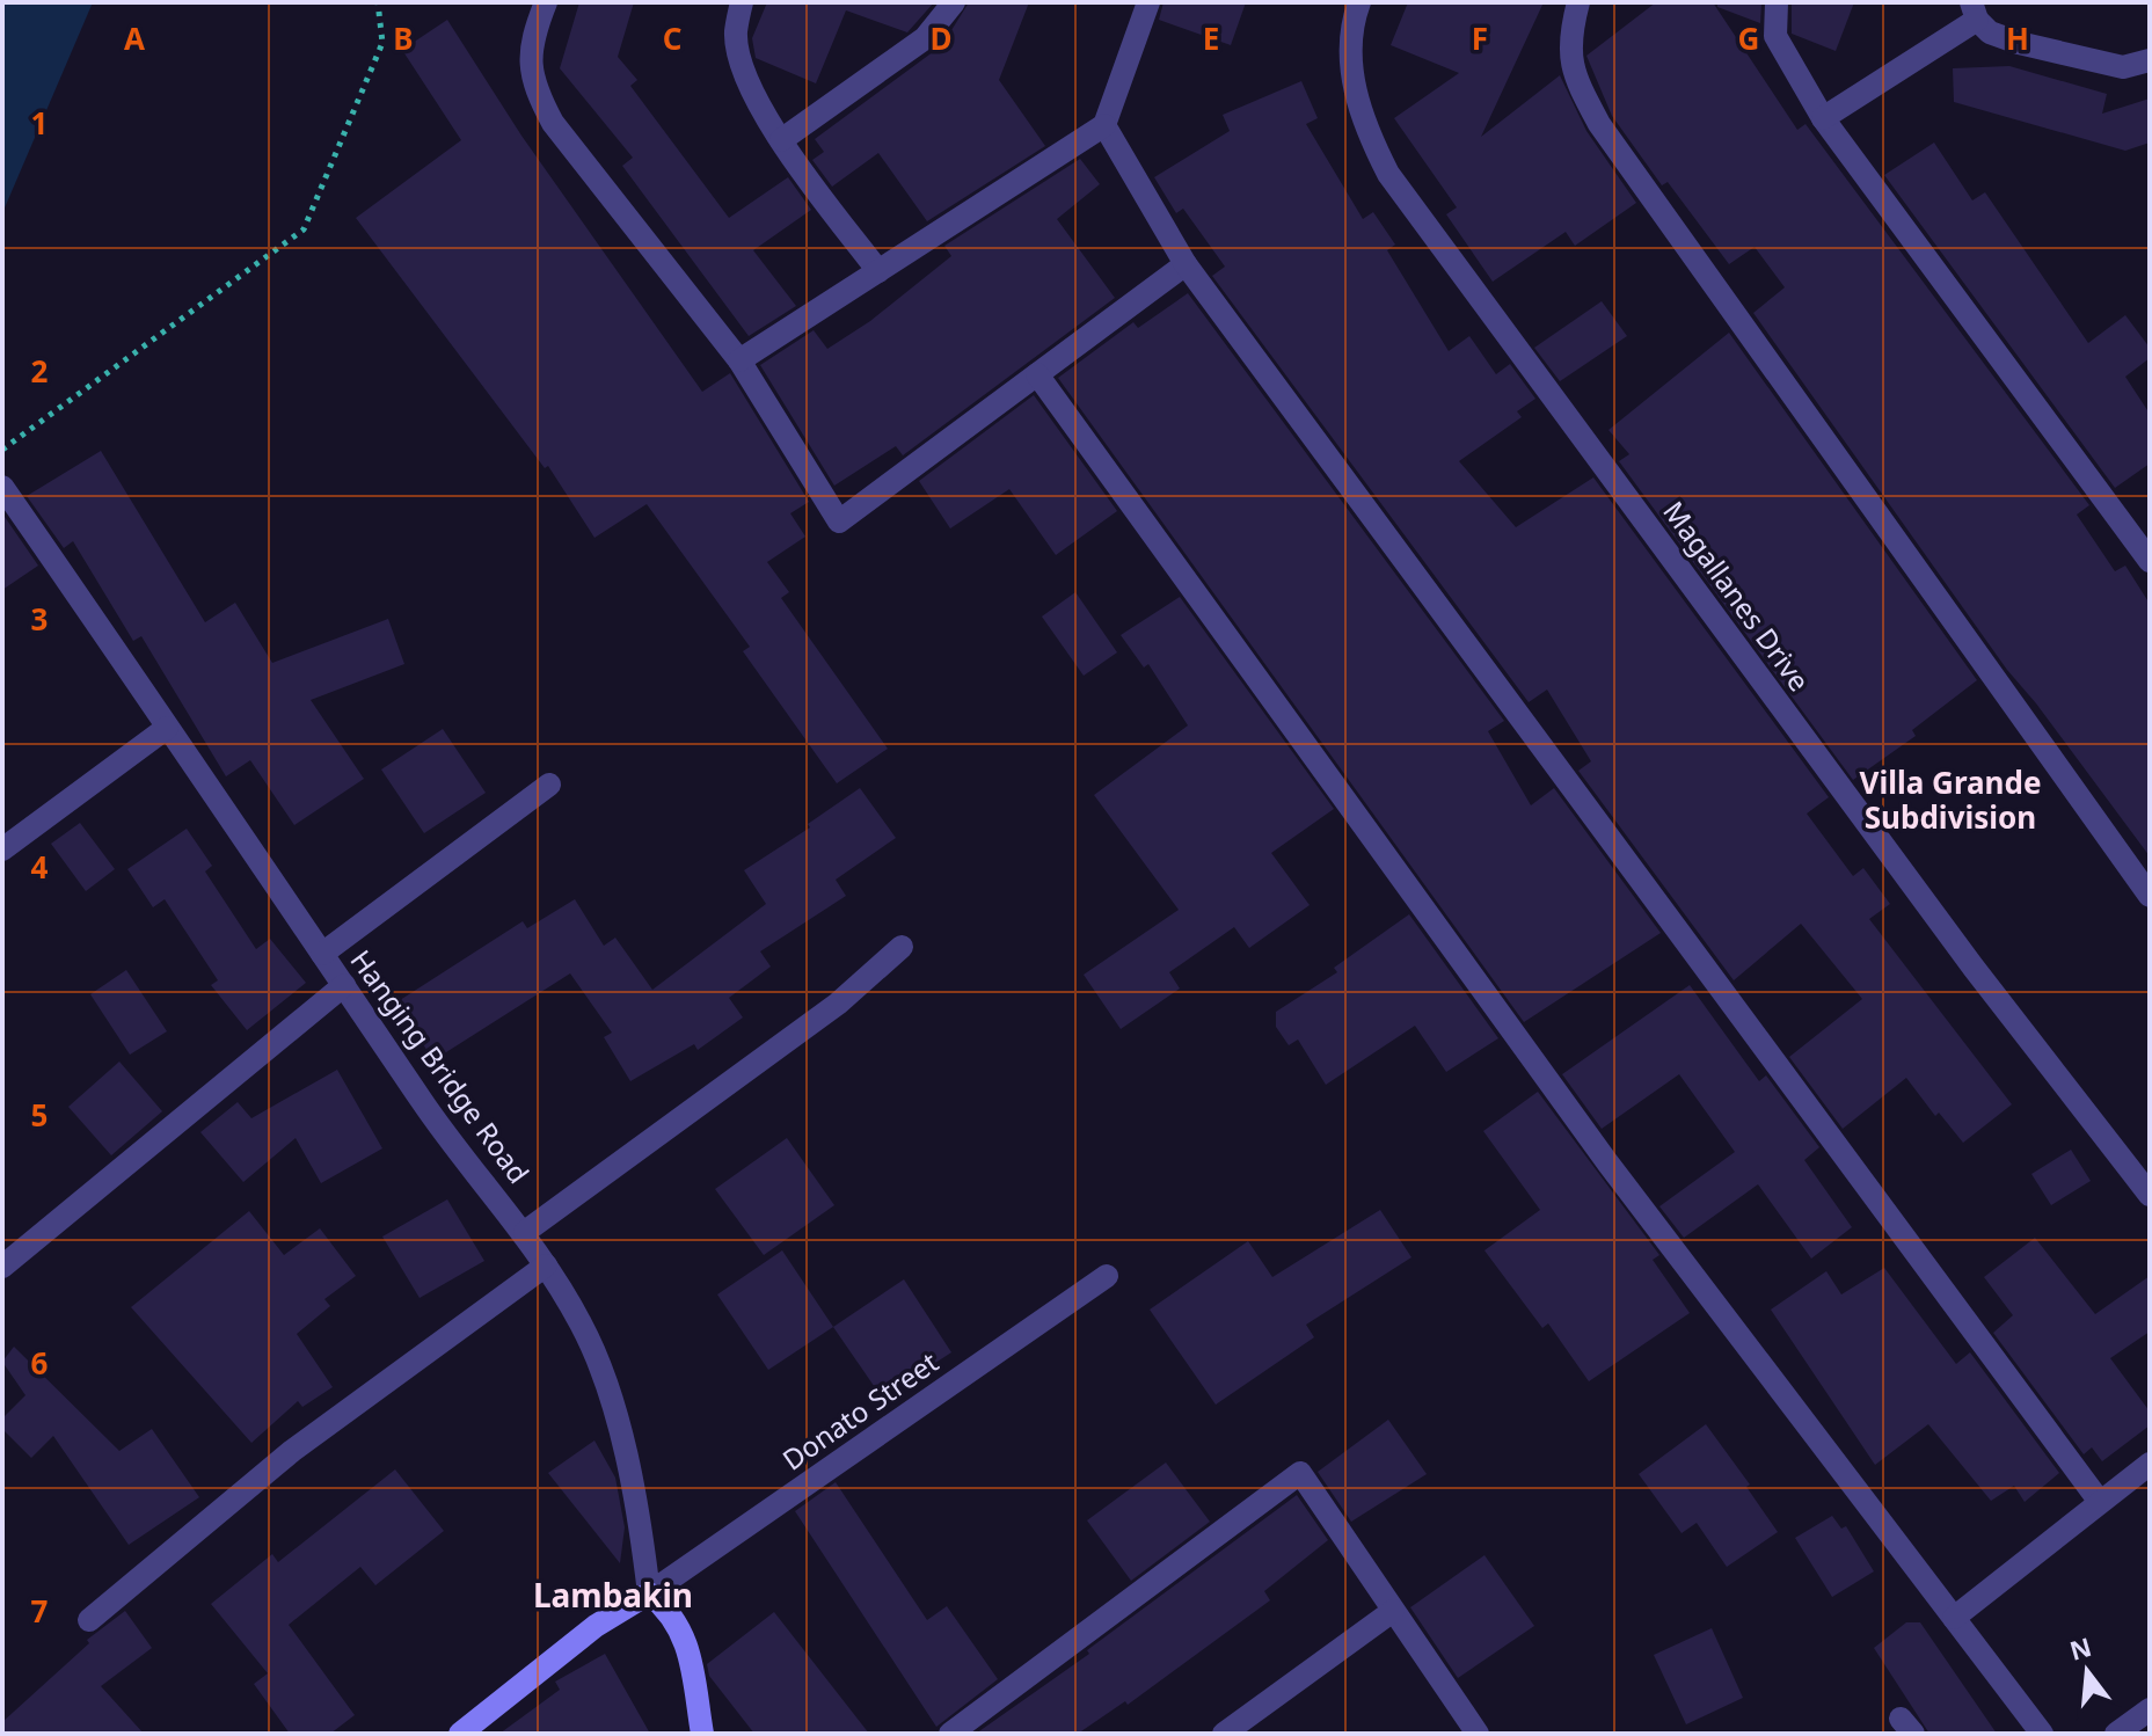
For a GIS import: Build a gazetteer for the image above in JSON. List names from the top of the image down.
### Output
{
  "streets": {
    "street": ["Magallanes Drive", "Hanging Bridge Road", "Donato Street"]
  },
  "crossings": [
    ["Hanging Bridge Road", "Donato Street"]
  ],
  "districts": ["Villa Grande Subdivision", "Lambakin"],
  "north": "top",
  "grid": {
    "columns": [
      "A",
      "B",
      "C",
      "D",
      "E",
      "F",
      "G",
      "H"
    ],
    "rows": [
      "1",
      "2",
      "3",
      "4",
      "5",
      "6",
      "7"
    ]
  }
}
